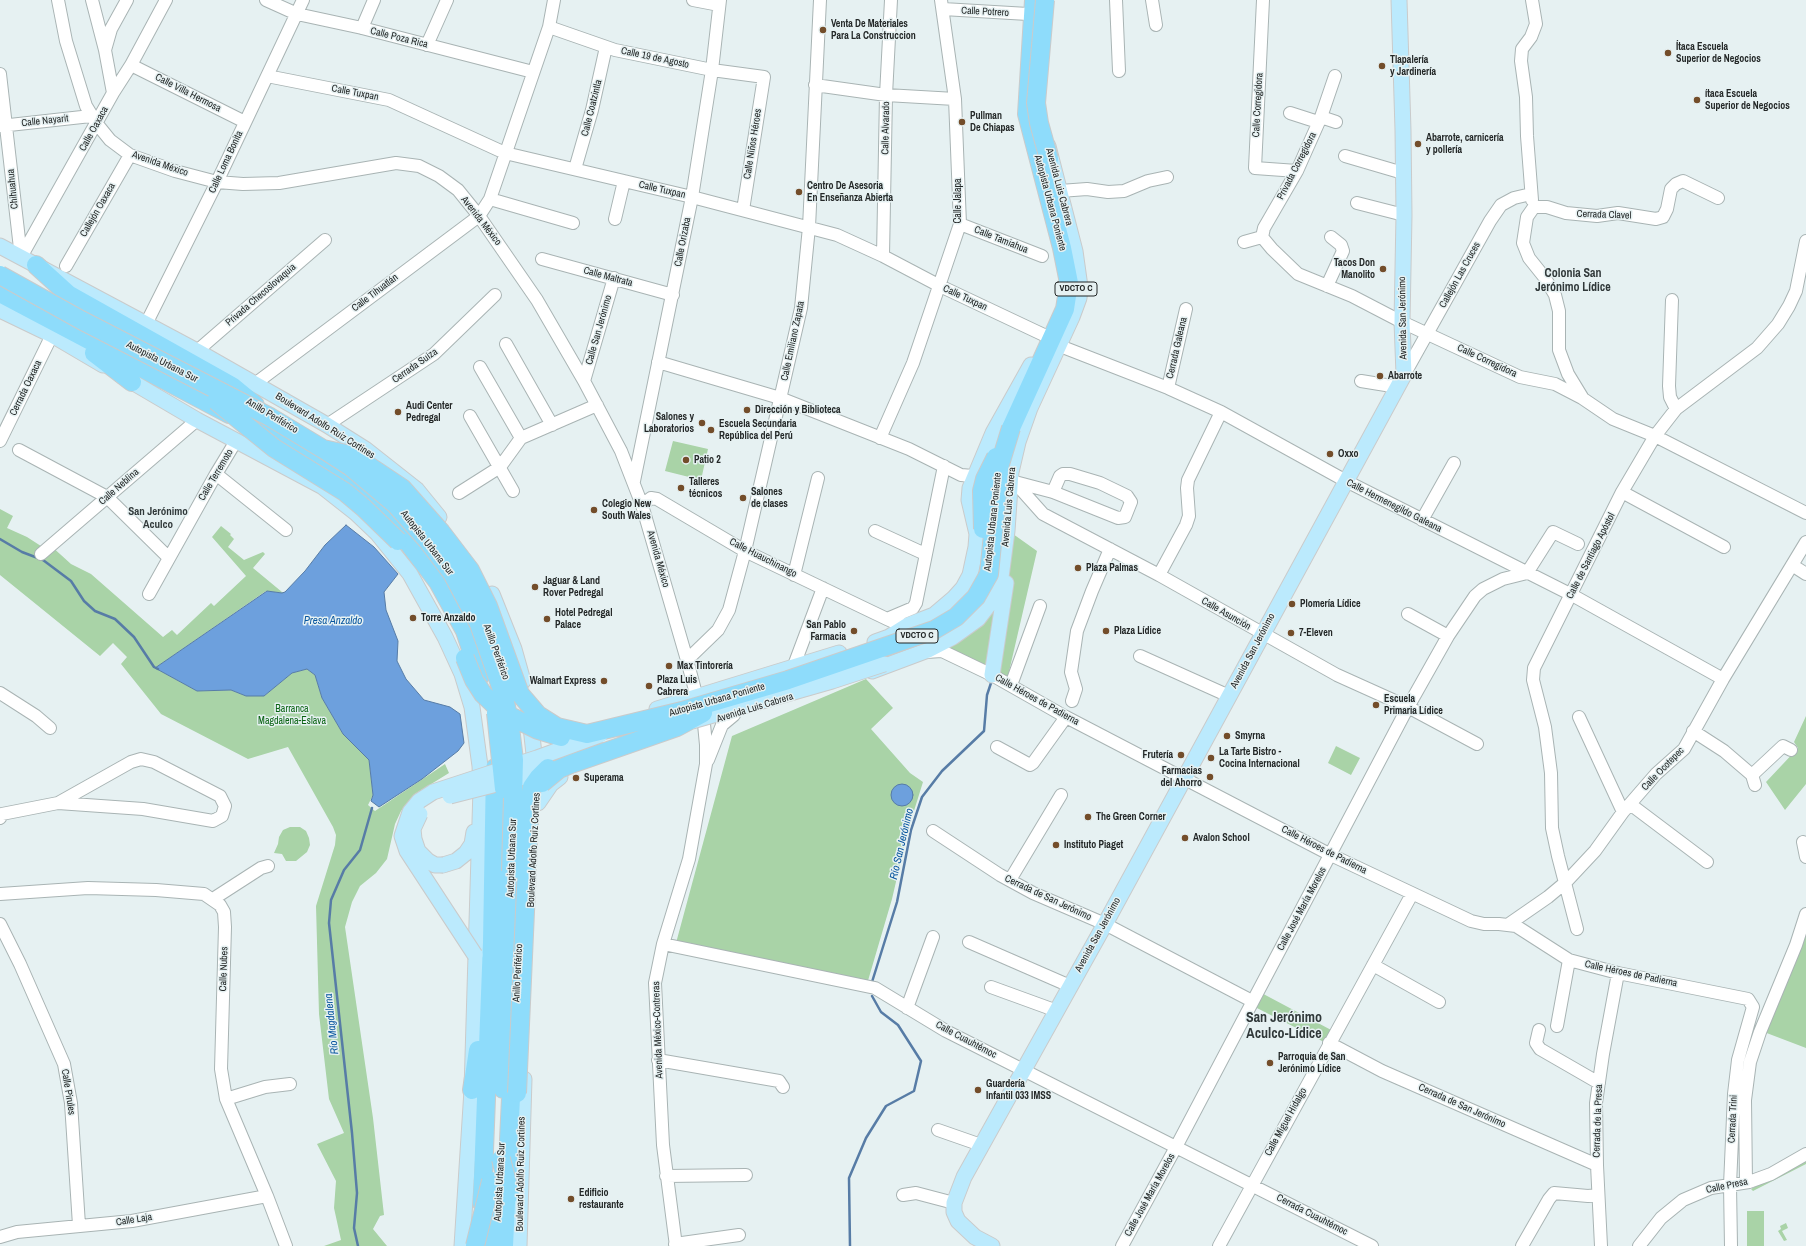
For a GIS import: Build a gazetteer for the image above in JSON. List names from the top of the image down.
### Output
{
  "streets": {
    "highway": [
      "Autopista Urbana Poniente",
      "VDCTO C",
      "Autopista Urbana Sur",
      "Anillo Periférico"
    ],
    "main road": ["Avenida Luis Cabrera", "Avenida San Jerónimo", "Boulevard Adolfo Ruiz Cortines"],
    "street": [
      "Calle Potrero",
      "Calle Poza Rica",
      "Calle 19 de Agosto",
      "Calle Villa Hermosa",
      "Calle Tuxpan",
      "Calle Corregidora",
      "Calle Coatzintla",
      "Calle Nayarit",
      "Calle Alvarado",
      "Calle Oaxaca",
      "Calle Niños Héroes",
      "Calle Loma Bonita",
      "Avenida México",
      "Privada Corregidora",
      "Chihuahua",
      "Calle Jalapa",
      "Callejón Oaxaca",
      "Cerrada Clavel",
      "Calle Tamiahua",
      "Calle Orizaba",
      "Callejón Las Cruces",
      "Calle Maltrata",
      "Calle Tihuatlán",
      "Privada Checoslovaquia",
      "Calle San Jerónimo",
      "Calle Emiliano Zapata",
      "Cerrada Galeana",
      "Cerrada Suiza",
      "Cerrada Oaxaca",
      "Calle Terremoto",
      "Calle Neblina",
      "Calle Hermenegildo Galeana",
      "Calle de Santiago Apóstol",
      "Calle Huauchinango",
      "Calle Asunción",
      "Calle Héroes de Padierna",
      "Calle Ocotepec",
      "Cerrada de San Jerónimo",
      "Calle José María Morelos",
      "Calle Nubes",
      "Avenida México-Contreras",
      "Calle Cuauhtémoc",
      "Calle Pirules",
      "Cerrada Trini",
      "Cerrada de la Presa",
      "Calle Miguel Hidalgo",
      "Calle Presa",
      "Cerrada Cuauhtémoc",
      "Calle Laja"
    ]
  },
  "crossings": [
    ["Calle Potrero", "Avenida Luis Cabrera"],
    ["Calle Potrero", "Calle Jalapa"],
    ["Calle Potrero", "Autopista Urbana Poniente"],
    ["Calle Poza Rica", "Calle Loma Bonita"],
    ["Calle Poza Rica", "Calle Tihuatlán"],
    ["Calle 19 de Agosto", "Calle Coatzintla"],
    ["Calle 19 de Agosto", "Calle Niños Héroes"],
    ["Calle 19 de Agosto", "Calle Orizaba"],
    ["Calle 19 de Agosto", "Calle Tihuatlán"],
    ["Calle Villa Hermosa", "Calle Oaxaca"],
    ["Calle Villa Hermosa", "Calle Loma Bonita"],
    ["Calle Tuxpan", "Calle Coatzintla"],
    ["Calle Tuxpan", "Calle Alvarado"],
    ["Calle Tuxpan", "Calle Niños Héroes"],
    ["Calle Tuxpan", "Calle Loma Bonita"],
    ["Calle Tuxpan", "Avenida Luis Cabrera"],
    ["Calle Tuxpan", "Calle Jalapa"],
    ["Calle Tuxpan", "Calle Orizaba"],
    ["Calle Tuxpan", "Calle Tihuatlán"],
    ["Calle Tuxpan", "Calle Emiliano Zapata"],
    ["Calle Corregidora", "Privada Corregidora"],
    ["Calle Corregidora", "Callejón Las Cruces"],
    ["Calle Corregidora", "Avenida San Jerónimo"],
    ["Calle Corregidora", "Calle de Santiago Apóstol"],
    ["Calle Nayarit", "Calle Oaxaca"],
    ["Calle Nayarit", "Avenida México"],
    ["Calle Nayarit", "Chihuahua"],
    ["Calle Oaxaca", "Avenida México"],
    ["Calle Oaxaca", "Chihuahua"],
    ["Calle Oaxaca", "Boulevard Adolfo Ruiz Cortines"],
    ["Calle Loma Bonita", "Avenida México"],
    ["Calle Loma Bonita", "Boulevard Adolfo Ruiz Cortines"],
    ["Avenida México", "Avenida Luis Cabrera"],
    ["Avenida México", "Autopista Urbana Poniente"],
    ["Avenida México", "Callejón Oaxaca"],
    ["Avenida México", "Calle Orizaba"],
    ["Avenida México", "Calle Tihuatlán"],
    ["Avenida México", "Calle San Jerónimo"],
    ["Avenida México", "Calle Emiliano Zapata"],
    ["Avenida México", "Calle Huauchinango"],
    ["Avenida México", "Avenida México-Contreras"],
    ["Avenida Luis Cabrera", "Autopista Urbana Poniente"],
    ["Avenida Luis Cabrera", "Boulevard Adolfo Ruiz Cortines"],
    ["Avenida Luis Cabrera", "Calle Hermenegildo Galeana"],
    ["Avenida Luis Cabrera", "Calle Huauchinango"],
    ["Avenida Luis Cabrera", "Calle Asunción"],
    ["Avenida Luis Cabrera", "Calle Héroes de Padierna"],
    ["Avenida Luis Cabrera", "Avenida México-Contreras"],
    ["Chihuahua", "Boulevard Adolfo Ruiz Cortines"],
    ["Calle Jalapa", "Calle Tamiahua"],
    ["Autopista Urbana Poniente", "Autopista Urbana Sur"],
    ["Autopista Urbana Poniente", "Avenida México-Contreras"],
    ["Calle Orizaba", "Calle Maltrata"],
    ["Callejón Las Cruces", "Avenida San Jerónimo"],
    ["Calle Maltrata", "Calle San Jerónimo"],
    ["Calle Tihuatlán", "Boulevard Adolfo Ruiz Cortines"],
    ["Privada Checoslovaquia", "Boulevard Adolfo Ruiz Cortines"],
    ["Avenida San Jerónimo", "Calle Hermenegildo Galeana"],
    ["Avenida San Jerónimo", "Calle Asunción"],
    ["Avenida San Jerónimo", "Calle Héroes de Padierna"],
    ["Avenida San Jerónimo", "Cerrada de San Jerónimo"],
    ["Avenida San Jerónimo", "Calle Cuauhtémoc"],
    ["Calle Emiliano Zapata", "Calle Huauchinango"],
    ["Cerrada Galeana", "Calle Hermenegildo Galeana"],
    ["Cerrada Suiza", "Boulevard Adolfo Ruiz Cortines"],
    ["Calle Hermenegildo Galeana", "Calle de Santiago Apóstol"],
    ["Calle Hermenegildo Galeana", "Calle Ocotepec"],
    ["Calle Hermenegildo Galeana", "Calle José María Morelos"],
    ["Calle de Santiago Apóstol", "Calle Ocotepec"],
    ["Calle Asunción", "Calle José María Morelos"],
    ["Calle Héroes de Padierna", "Calle Ocotepec"],
    ["Calle Héroes de Padierna", "Calle José María Morelos"],
    ["Calle Héroes de Padierna", "Cerrada Trini"],
    ["Calle Héroes de Padierna", "Cerrada de la Presa"],
    ["Calle Héroes de Padierna", "Calle Miguel Hidalgo"],
    ["Cerrada de San Jerónimo", "Calle José María Morelos"],
    ["Cerrada de San Jerónimo", "Cerrada de la Presa"],
    ["Cerrada de San Jerónimo", "Calle Miguel Hidalgo"],
    ["Calle José María Morelos", "Calle Cuauhtémoc"],
    ["Calle Nubes", "Calle Laja"],
    ["Avenida México-Contreras", "Calle Cuauhtémoc"],
    ["Calle Cuauhtémoc", "Calle Miguel Hidalgo"],
    ["Calle Cuauhtémoc", "Cerrada Cuauhtémoc"],
    ["Calle Pirules", "Calle Laja"],
    ["Cerrada Trini", "Calle Presa"],
    ["Calle Miguel Hidalgo", "Cerrada Cuauhtémoc"]
  ],
  "districts": ["Colonia San Jerónimo Lídice", "San Jerónimo Aculco", "San Jerónimo Aculco-Lídice"],
  "water": ["Presa Anzaldo", "Río San Jerónimo", "Río Magdalena"],
  "parks": ["Barranca Magdalena-Eslava"],
  "places": [
    "Venta De Materiales Para La Construccion",
    "Ítaca Escuela Superior de Negocios",
    "Tlapalería y Jardinería",
    "ítaca Escuela Superior de Negocios",
    "Pullman De Chiapas",
    "Abarrote, carnicería y pollería",
    "Centro De Asesoria En Enseñanza Abierta",
    "Tacos Don Manolito",
    "Abarrote",
    "Dirección y Biblioteca",
    "Audi Center Pedregal",
    "Salones y Laboratorios",
    "Escuela Secundaria República del Perú",
    "Oxxo",
    "Patio 2",
    "Talleres técnicos",
    "Salones de clases",
    "Colegio New South Wales",
    "Plaza Palmas",
    "Jaguar & Land Rover Pedregal",
    "Plomería Lídice",
    "Torre Anzaldo",
    "Hotel Pedregal Palace",
    "San Pablo Farmacia",
    "Plaza Lídice",
    "7-Eleven",
    "Max Tintorería",
    "Walmart Express",
    "Plaza Luis Cabrera",
    "Escuela Primaria Lídice",
    "Smyrna",
    "Frutería",
    "La Tarte Bistro - Cocina Internacional",
    "Farmacias del Ahorro",
    "Superama",
    "The Green Corner",
    "Avalon School",
    "Instituto Piaget",
    "Parroquia de San Jerónimo Lídice",
    "Guardería Infantil 033 IMSS",
    "Edificio restaurante"
  ]
}
